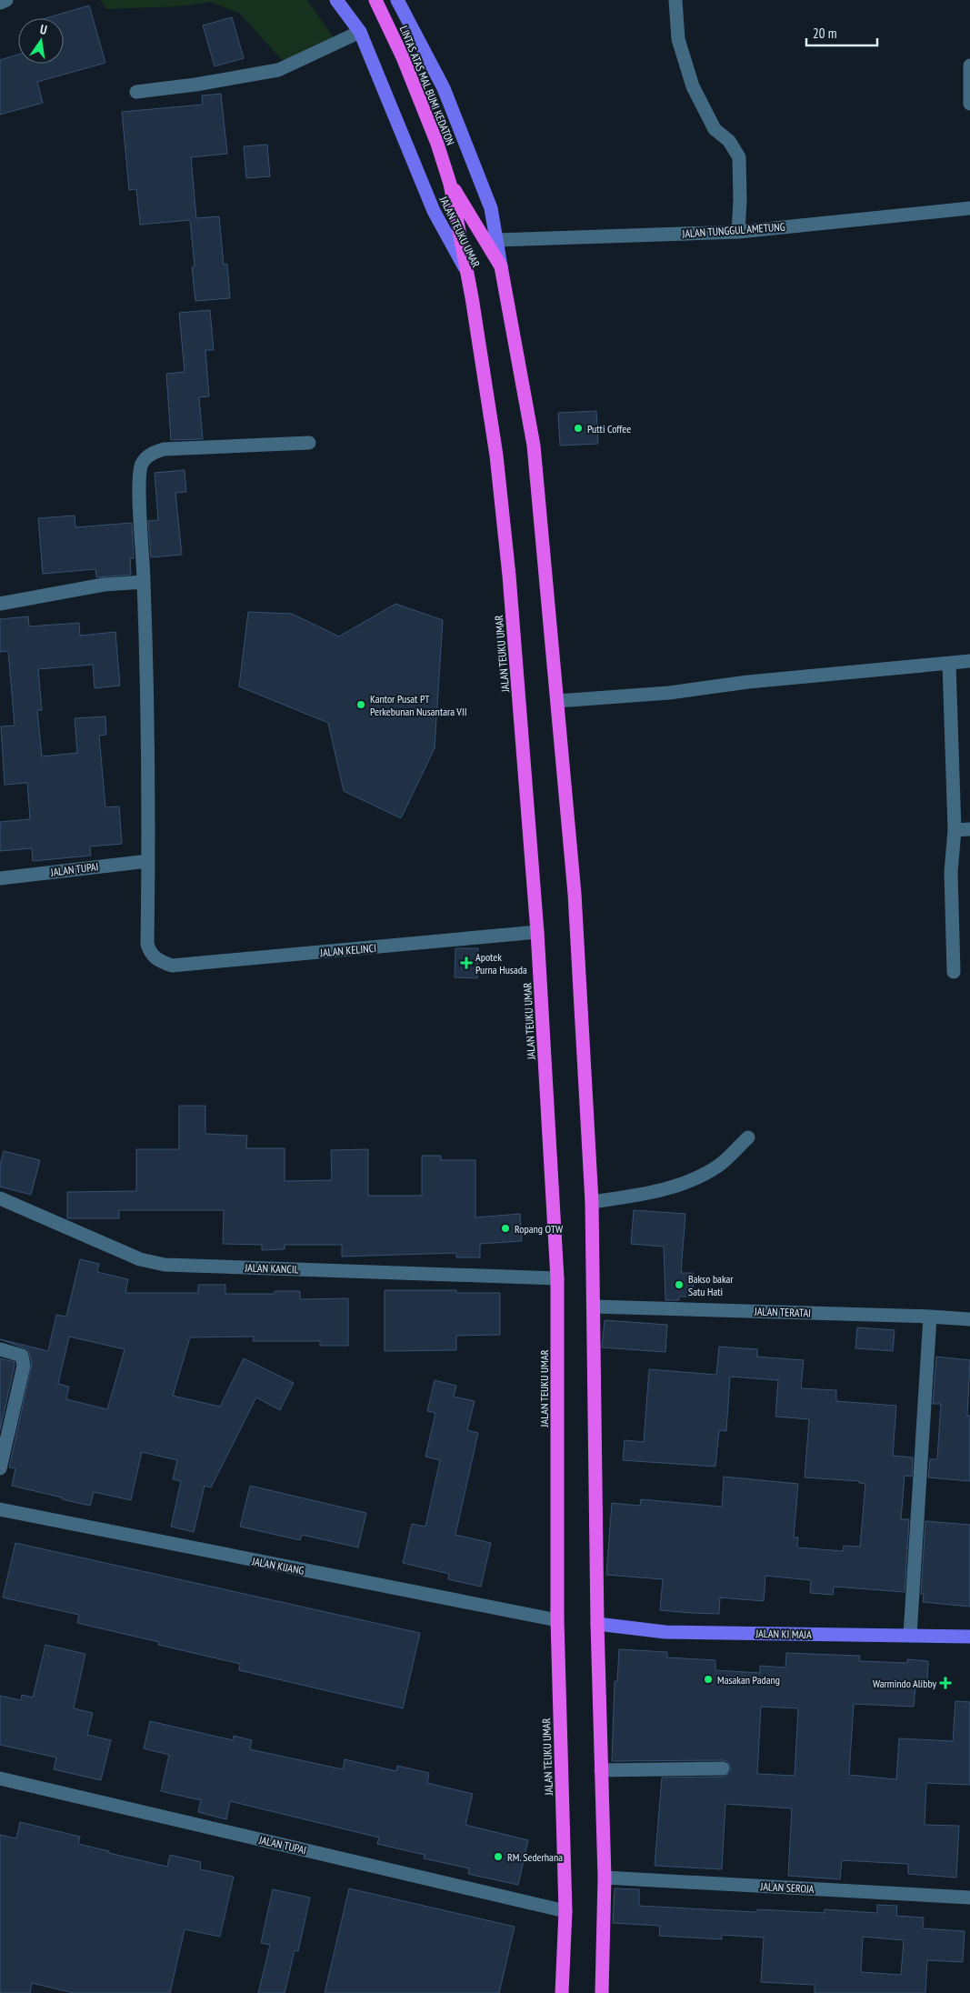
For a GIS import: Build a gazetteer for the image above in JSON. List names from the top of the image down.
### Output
{
  "streets": {
    "highway": ["LINTAS ATAS MAL BUMI KEDATON", "JALAN TEUKU UMAR"],
    "main road": ["JALAN KI MAJA"],
    "street": [
      "JALAN TUNGGUL AMETUNG",
      "JALAN TUPAI",
      "JALAN KELINCI",
      "JALAN KANCIL",
      "JALAN TERATAI",
      "JALAN KIJANG",
      "JALAN SEROJA"
    ]
  },
  "crossings": [
    ["LINTAS ATAS MAL BUMI KEDATON", "JALAN TEUKU UMAR"],
    ["JALAN TEUKU UMAR", "JALAN TUPAI"],
    ["JALAN TEUKU UMAR", "JALAN KELINCI"],
    ["JALAN TEUKU UMAR", "JALAN KANCIL"],
    ["JALAN TEUKU UMAR", "JALAN KIJANG"],
    ["JALAN TUPAI", "JALAN KELINCI"]
  ],
  "places": {
    "other": [
      "Putti Coffee",
      "Kantor Pusat PT Perkebunan Nusantara VII",
      "Ropang OTW",
      "Bakso bakar Satu Hati",
      "Masakan Padang",
      "RM. Sederhana"
    ],
    "health": ["Apotek Purna Husada", "Warmindo Alibby"]
  },
  "scale_bar": "20 m",
  "north": "top"
}
